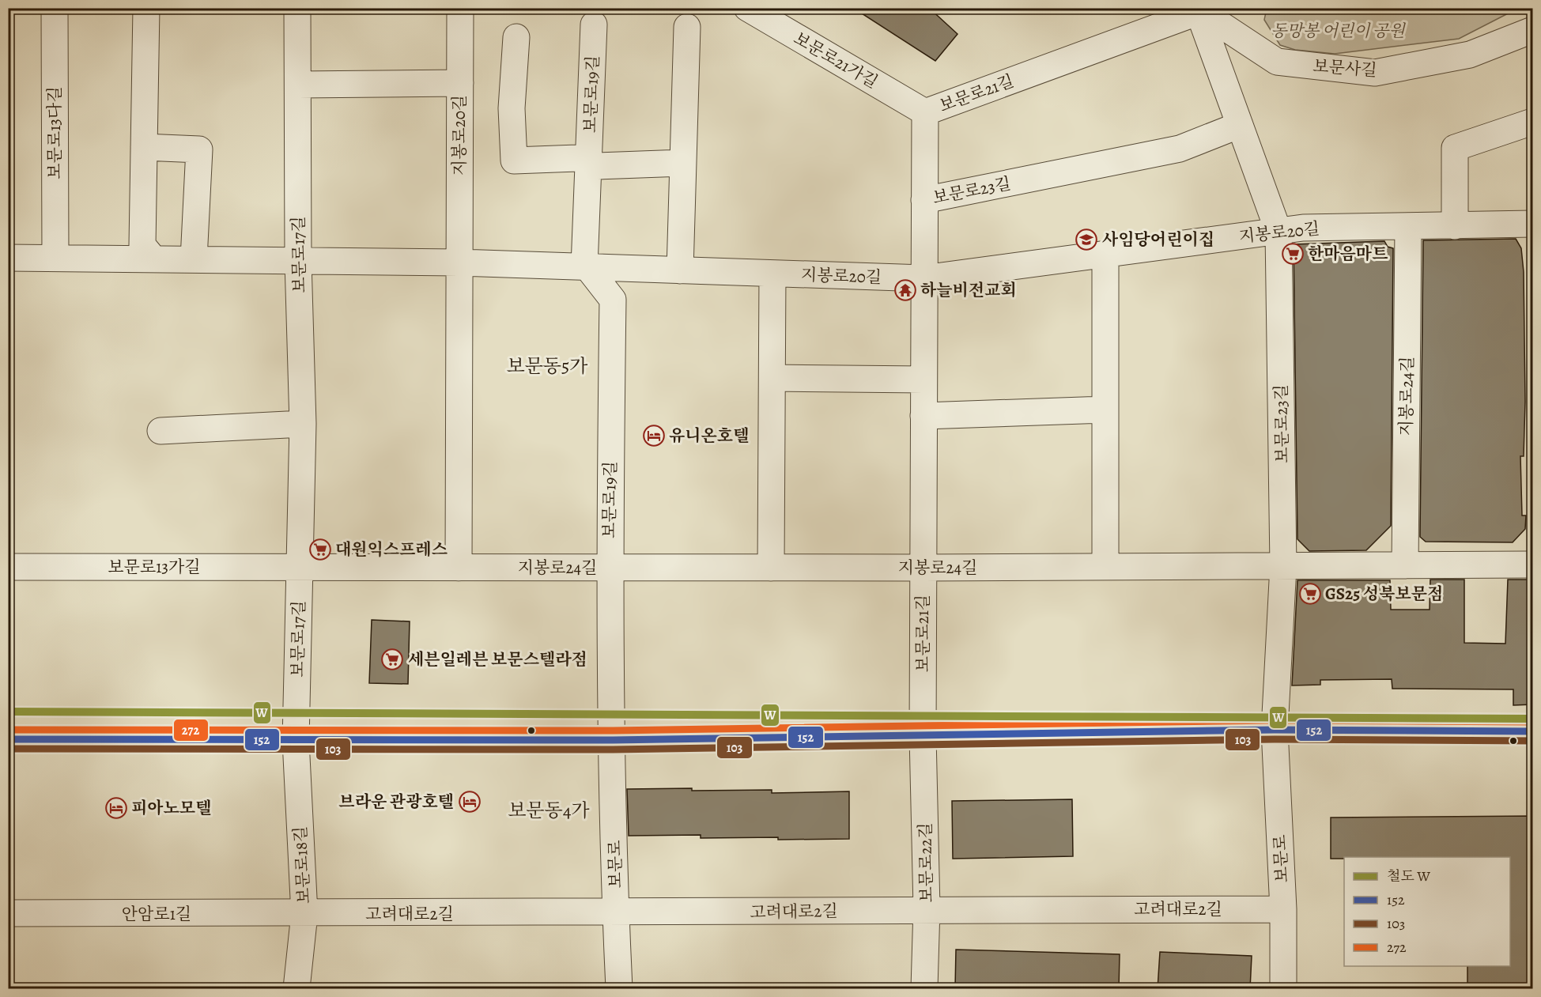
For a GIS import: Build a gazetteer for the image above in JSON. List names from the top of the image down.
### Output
{
  "streets": {
    "street": [
      "보문로21가길",
      "보문사길",
      "보문로21길",
      "보문로19길",
      "보문로13다길",
      "지봉로20길",
      "보문로23길",
      "보문로17길",
      "지봉로24길",
      "보문로13가길",
      "보문로",
      "보문로22길",
      "보문로18길",
      "고려대로2길",
      "안암로1길"
    ]
  },
  "crossings": [
    ["보문로21가길", "보문로21길"],
    ["보문사길", "보문로21길"],
    ["보문사길", "보문로23길"],
    ["보문로21길", "지봉로20길"],
    ["보문로21길", "보문로23길"],
    ["보문로21길", "지봉로24길"],
    ["보문로21길", "보문로22길"],
    ["보문로19길", "지봉로20길"],
    ["보문로19길", "지봉로24길"],
    ["보문로19길", "보문로"],
    ["지봉로20길", "보문로23길"],
    ["지봉로20길", "보문로17길"],
    ["지봉로20길", "지봉로24길"],
    ["보문로23길", "지봉로24길"],
    ["보문로23길", "보문로"],
    ["보문로17길", "지봉로24길"],
    ["보문로17길", "보문로13가길"],
    ["보문로17길", "보문로18길"],
    ["지봉로24길", "보문로13가길"],
    ["보문로", "고려대로2길"],
    ["보문로22길", "고려대로2길"],
    ["보문로18길", "고려대로2길"],
    ["보문로18길", "안암로1길"],
    ["고려대로2길", "안암로1길"]
  ],
  "districts": ["보문동5가", "보문동4가"],
  "parks": ["동망봉 어린이 공원"],
  "places": {
    "school or university": ["사임당어린이집"],
    "supermarket": [
      "한마음마트",
      "대원익스프레스",
      "GS25 성북보문점",
      "세븐일레븐 보문스텔라점"
    ],
    "temple": ["하늘비전교회"],
    "hotel": ["유니온호텔", "브라운 관광호텔", "피아노모텔"]
  },
  "lines": [
    "rail line W",
    "transit line 272",
    "transit line 152",
    "transit line 103"
  ],
  "legend": [
    "철도 W",
    "152",
    "103",
    "272"
  ]
}
